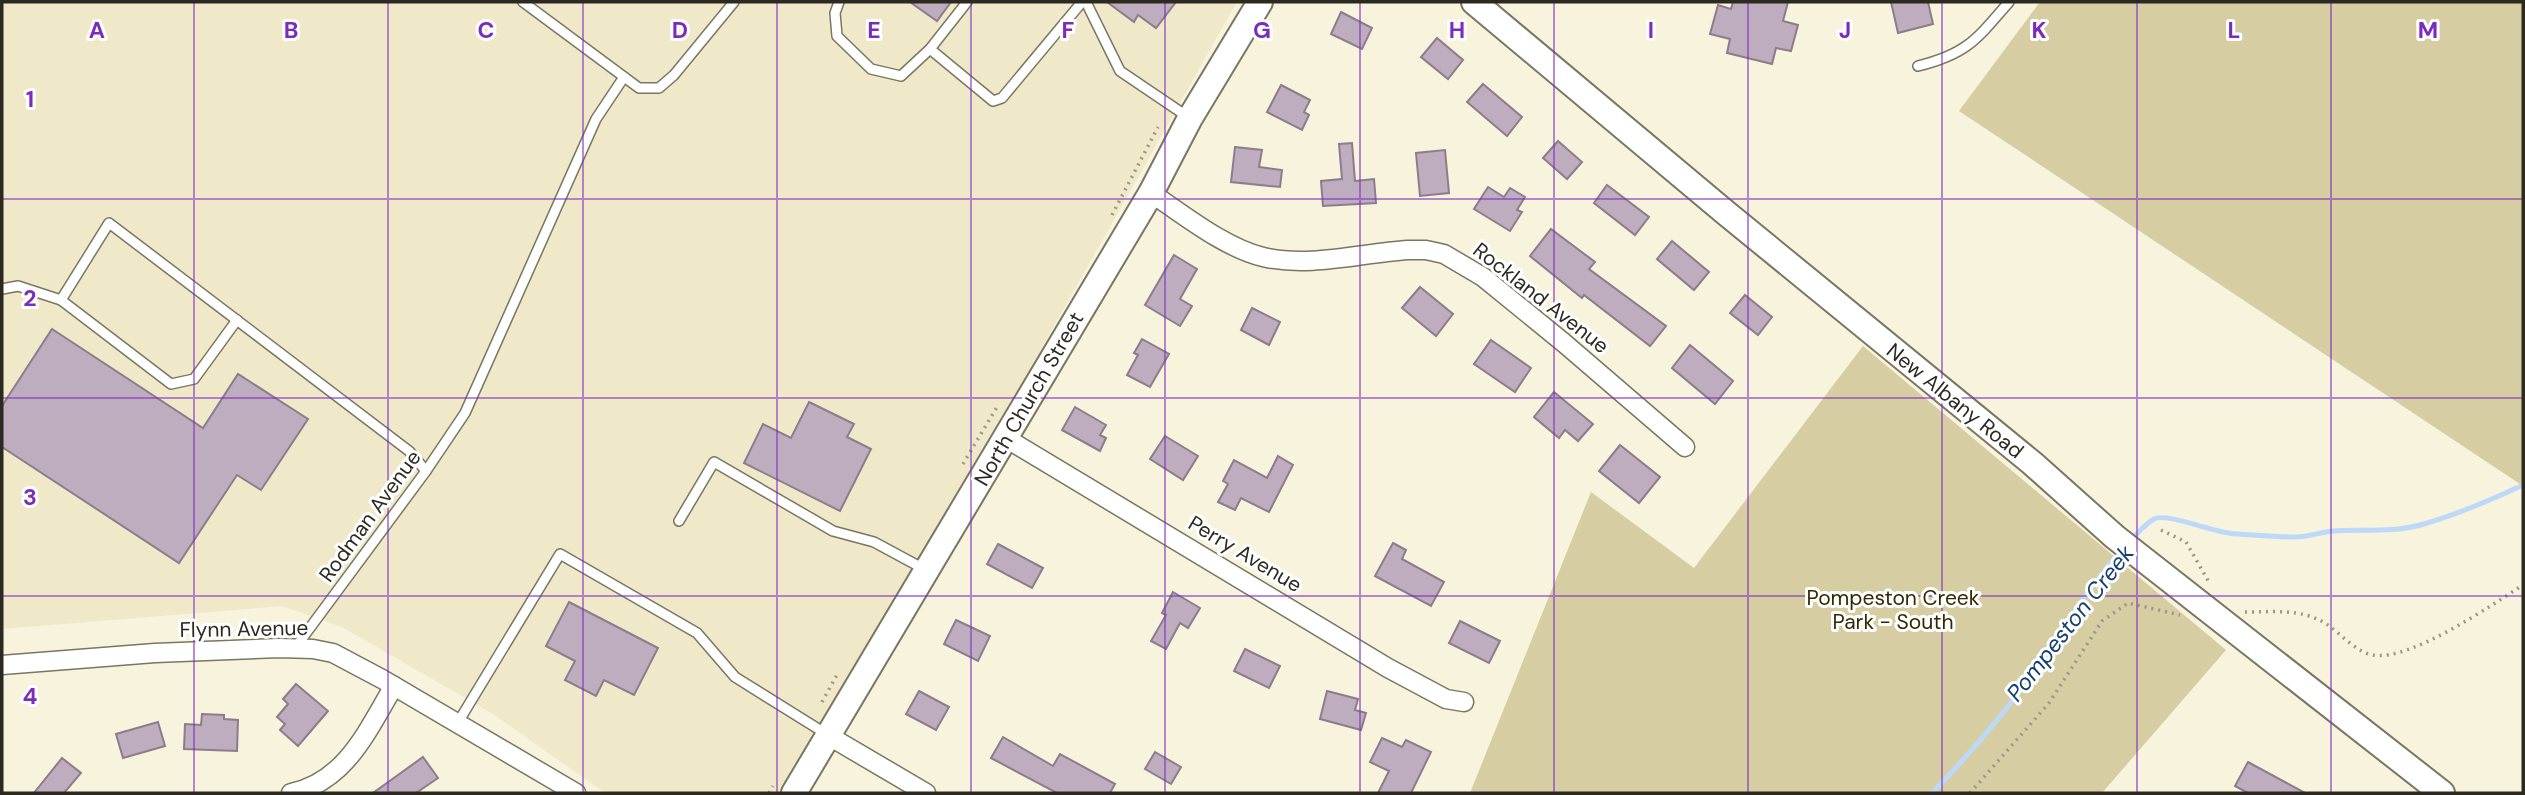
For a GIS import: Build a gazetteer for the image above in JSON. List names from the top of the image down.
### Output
{
  "streets": {
    "main road": ["North Church Street", "New Albany Road"],
    "street": ["Rockland Avenue", "Perry Avenue", "Flynn Avenue"],
    "lane": ["Rodman Avenue"]
  },
  "crossings": [
    ["Rockland Avenue", "North Church Street"],
    ["North Church Street", "Perry Avenue"],
    ["Rodman Avenue", "Flynn Avenue"]
  ],
  "water": ["Pompeston Creek"],
  "parks": ["Pompeston Creek Park - South"],
  "grid": {
    "columns": [
      "A",
      "B",
      "C",
      "D",
      "E",
      "F",
      "G",
      "H",
      "I",
      "J",
      "K",
      "L",
      "M"
    ],
    "rows": [
      "1",
      "2",
      "3",
      "4"
    ]
  }
}
